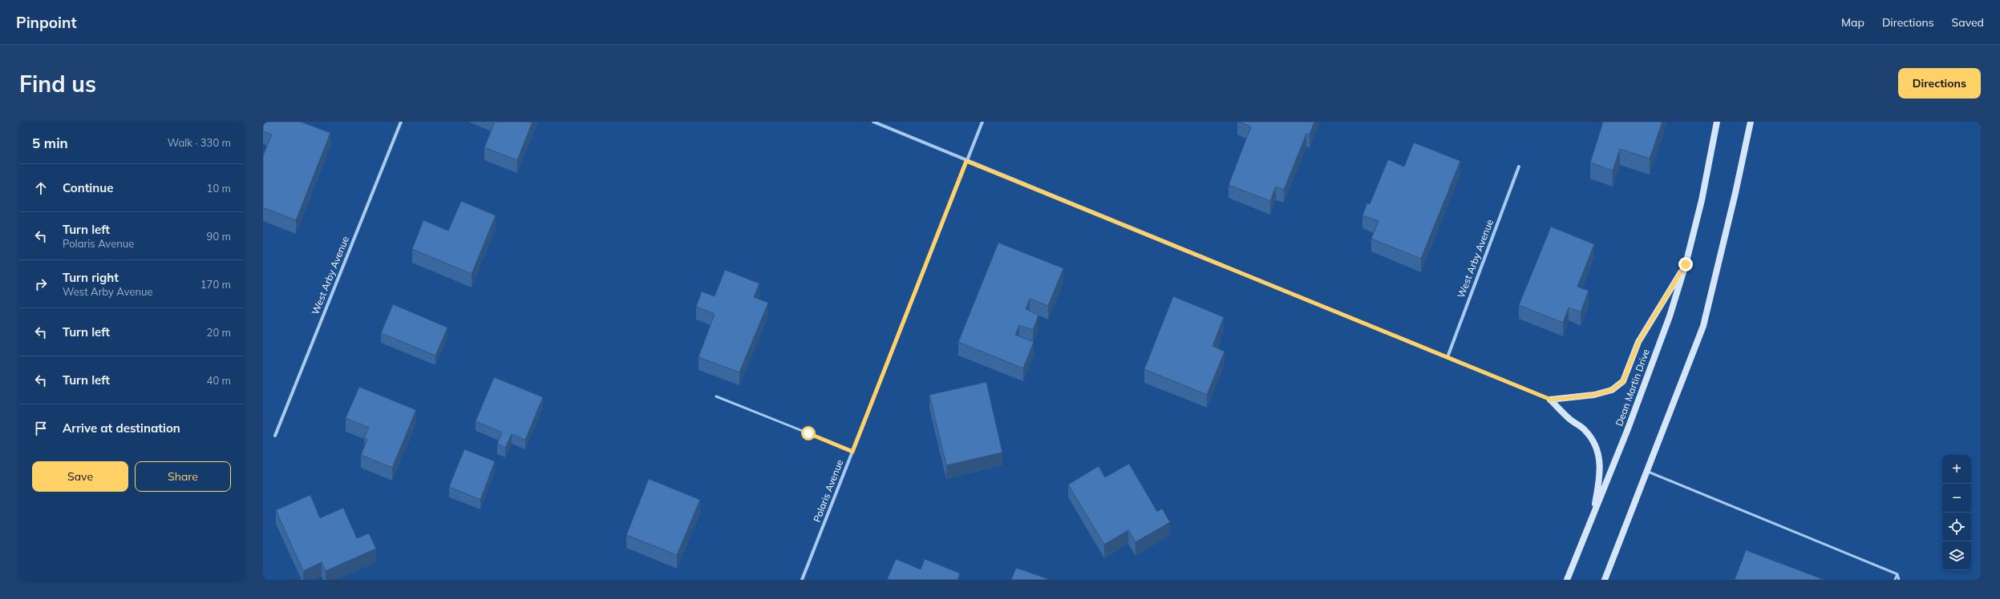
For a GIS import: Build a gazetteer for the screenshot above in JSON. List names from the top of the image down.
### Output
{
  "streets": {
    "main road": ["Dean Martin Drive"],
    "street": ["West Arby Avenue", "Polaris Avenue"]
  },
  "page": {
    "header": "Pinpoint",
    "nav": ["Map", "Directions", "Saved"],
    "buttons": [
      "Directions",
      ["Save", "Share"]
    ],
    "title": "Find us",
    "heading": ["5 min", "Walk · 330 m"],
    "list": [
      ["Continue", "10 m"],
      ["Turn left", "Polaris Avenue", "90 m"],
      ["Turn right", "West Arby Avenue", "170 m"],
      ["Turn left", "20 m"],
      ["Turn left", "40 m"],
      "Arrive at destination"
    ],
    "map_buttons": ["+", "−"]
  }
}
